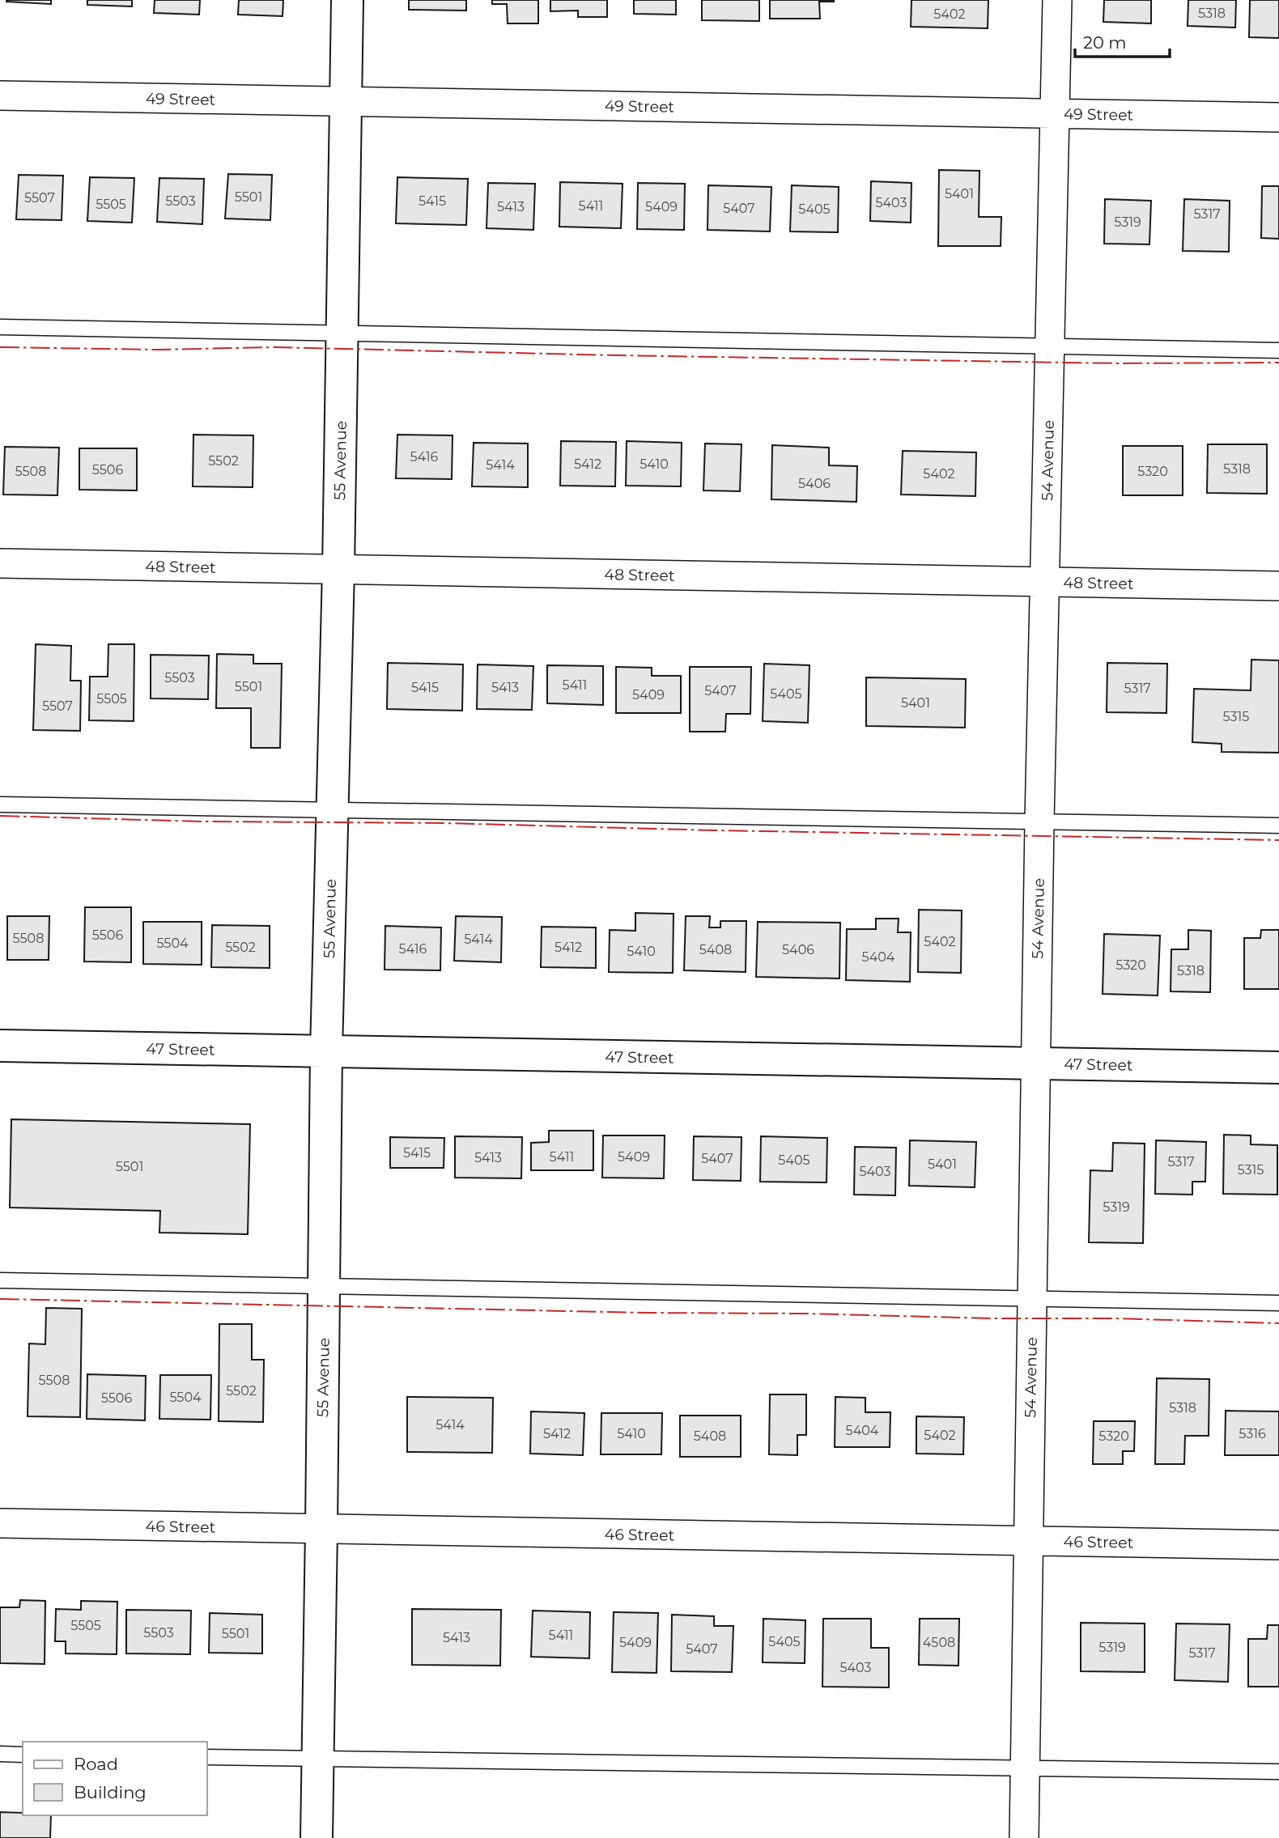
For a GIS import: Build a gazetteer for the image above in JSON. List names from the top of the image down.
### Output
{
  "streets": {
    "street": [
      "49 Street",
      "55 Avenue",
      "54 Avenue",
      "48 Street",
      "47 Street",
      "46 Street"
    ]
  },
  "crossings": [
    ["49 Street", "55 Avenue"],
    ["49 Street", "54 Avenue"],
    ["55 Avenue", "48 Street"],
    ["55 Avenue", "47 Street"],
    ["55 Avenue", "46 Street"],
    ["54 Avenue", "48 Street"],
    ["54 Avenue", "47 Street"],
    ["54 Avenue", "46 Street"]
  ],
  "house_numbers": [
    "5318",
    "5402",
    "5401",
    "5501",
    "5507",
    "5503",
    "5415",
    "5403",
    "5505",
    "5411",
    "5413",
    "5409",
    "5407",
    "5405",
    "5317",
    "5319",
    "5416",
    "5502",
    "5412",
    "5410",
    "5414",
    "5318",
    "5506",
    "5508",
    "5320",
    "5402",
    "5406",
    "5503",
    "5411",
    "5501",
    "5415",
    "5413",
    "5317",
    "5407",
    "5405",
    "5409",
    "5505",
    "5401",
    "5507",
    "5315",
    "5506",
    "5508",
    "5414",
    "5402",
    "5504",
    "5502",
    "5412",
    "5416",
    "5408",
    "5406",
    "5410",
    "5404",
    "5320",
    "5318",
    "5415",
    "5411",
    "5409",
    "5413",
    "5407",
    "5405",
    "5317",
    "5401",
    "5501",
    "5315",
    "5403",
    "5319",
    "5508",
    "5502",
    "5504",
    "5506",
    "5318",
    "5414",
    "5404",
    "5412",
    "5410",
    "5316",
    "5402",
    "5408",
    "5320",
    "5505",
    "5503",
    "5501",
    "5411",
    "5413",
    "5405",
    "5409",
    "4508",
    "5319",
    "5407",
    "5317",
    "5403"
  ],
  "legend": ["Road", "Building"],
  "scale_bar": "20 m"
}
